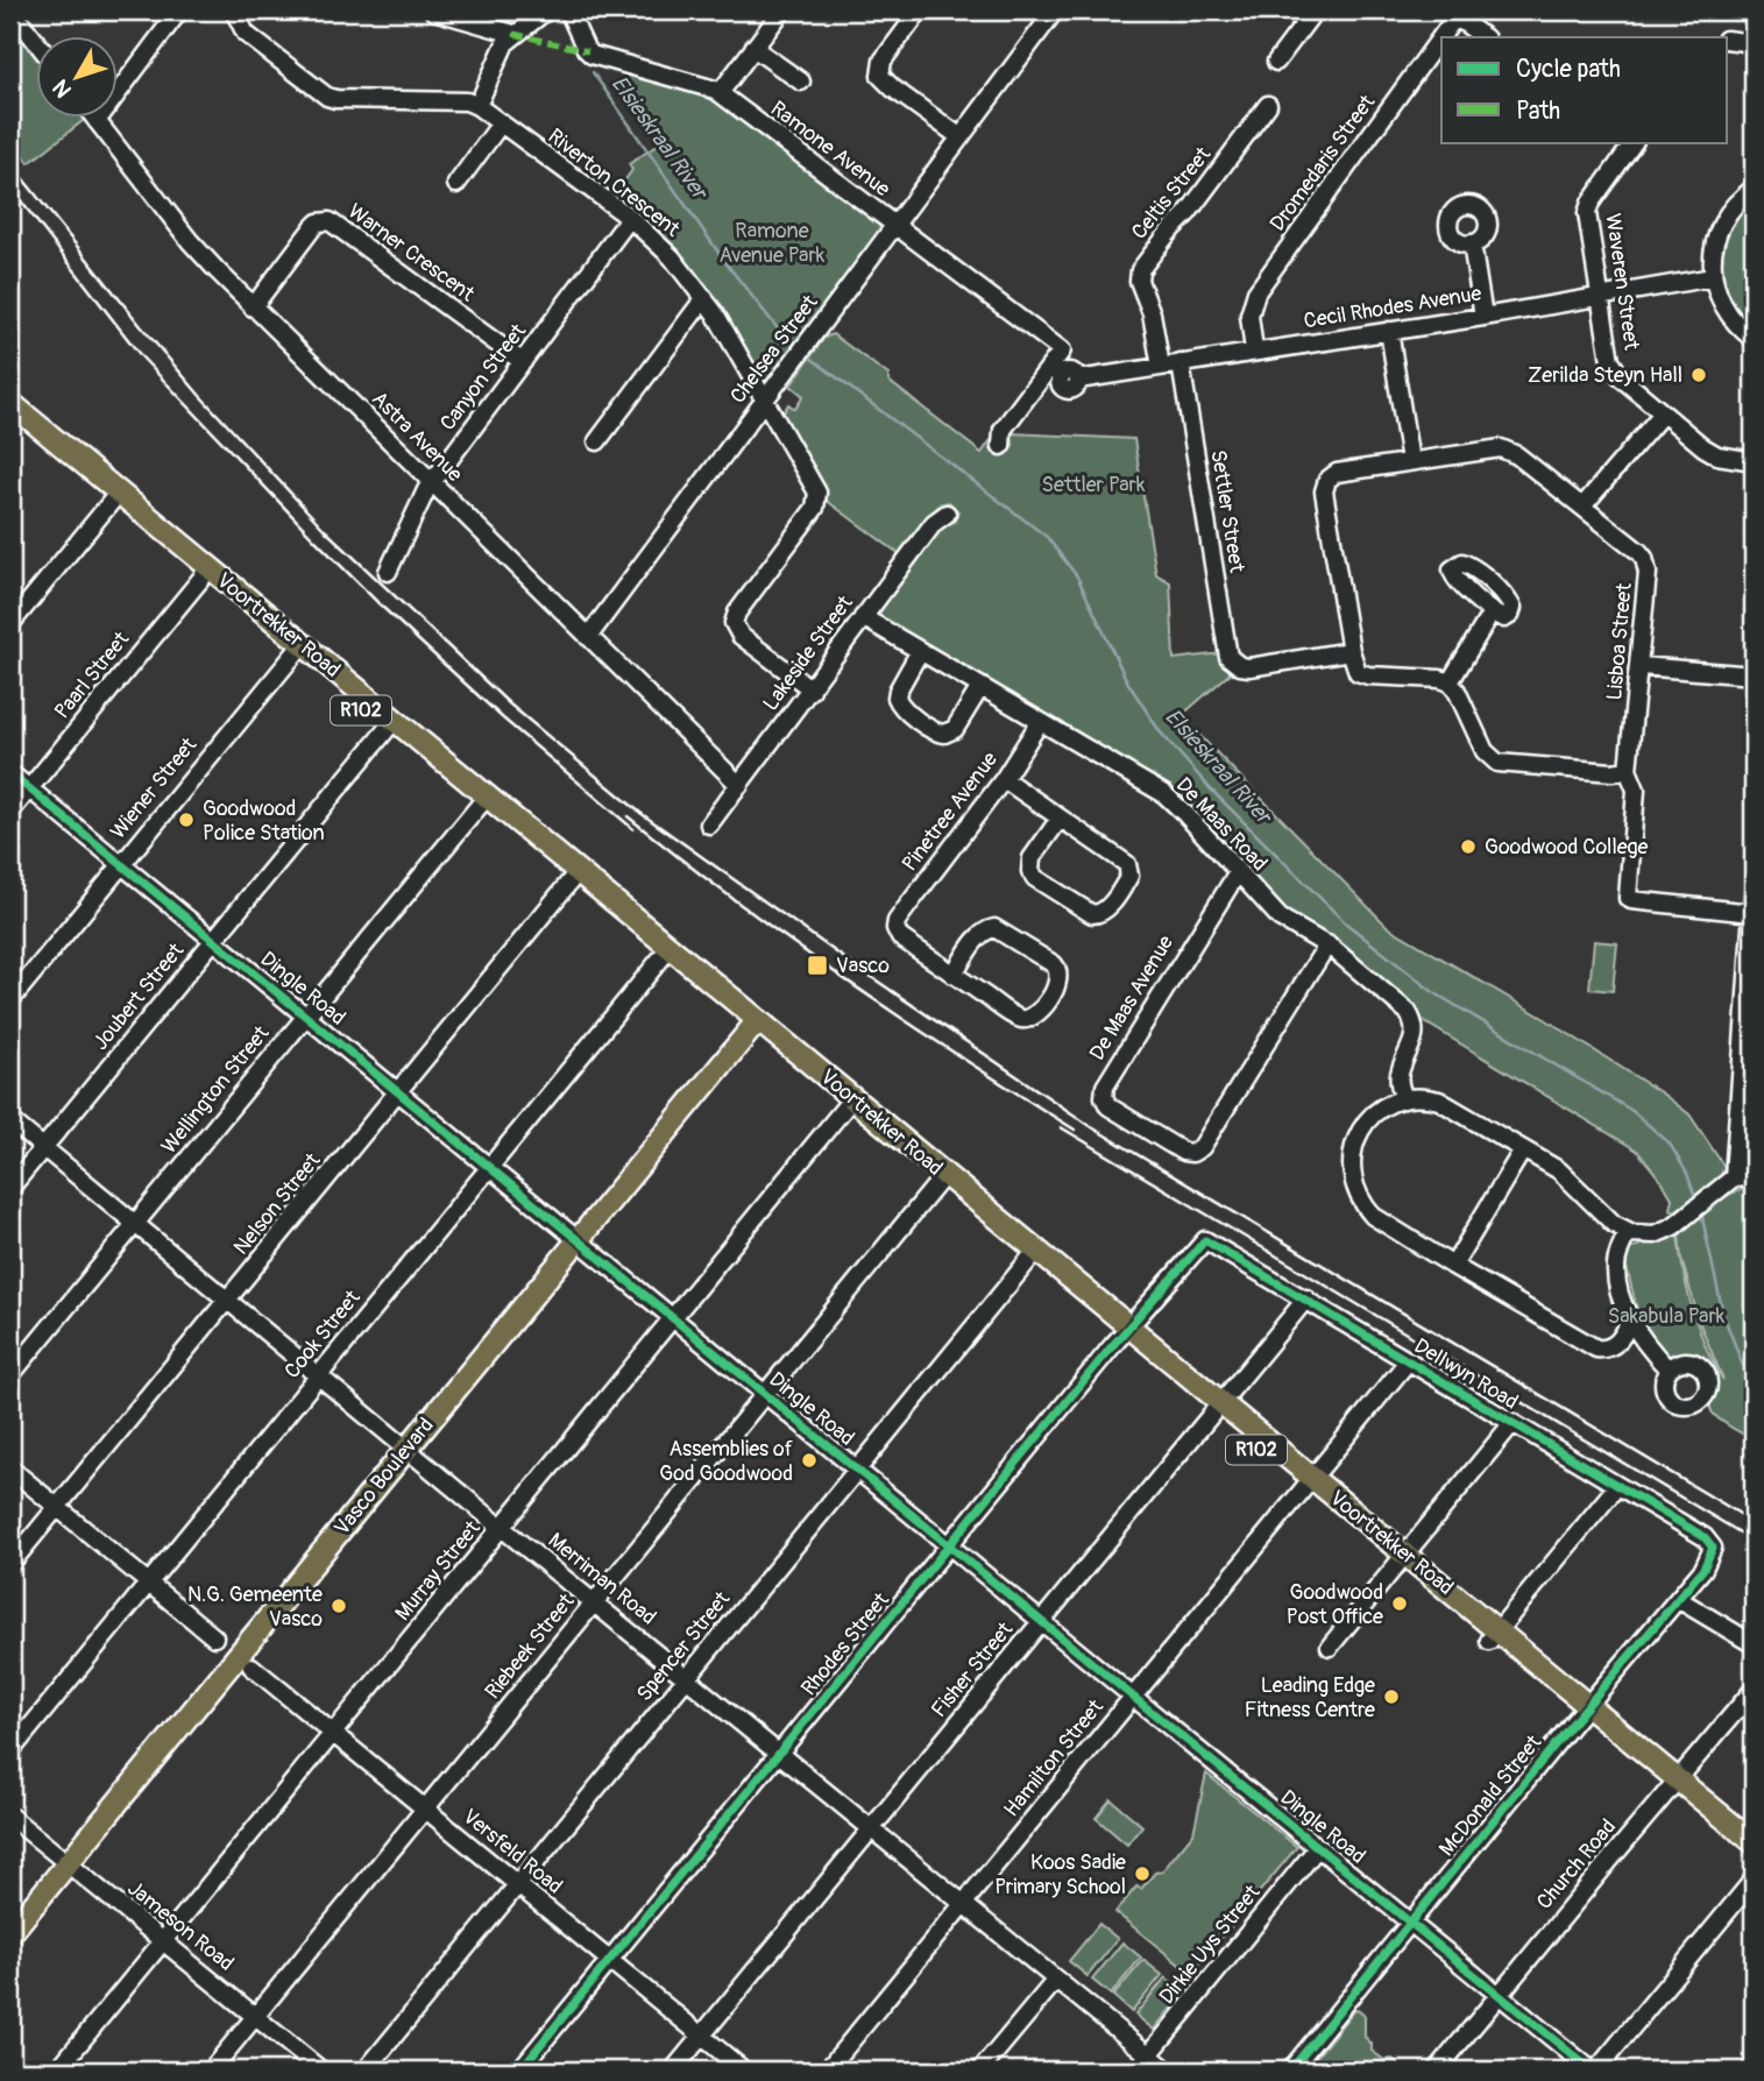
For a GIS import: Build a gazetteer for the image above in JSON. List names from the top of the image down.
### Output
{
  "streets": {
    "main road": ["Voortrekker Road", "R102", "Vasco Boulevard"],
    "street": [
      "Ramone Avenue",
      "Dromedaris Street",
      "Riverton Crescent",
      "Celtis Street",
      "Warner Crescent",
      "Waveren Street",
      "Cecil Rhodes Avenue",
      "Chelsea Street",
      "Canyon Street",
      "Astra Avenue",
      "Settler Street",
      "Lisboa Street",
      "Lakeside Street",
      "Paarl Street",
      "Wiener Street",
      "Pinetree Avenue",
      "De Maas Road",
      "Dingle Road",
      "Joubert Street",
      "De Maas Avenue",
      "Wellington Street",
      "Nelson Street",
      "Cook Street",
      "Dellwyn Road",
      "Murray Street",
      "Merriman Road",
      "Rhodes Street",
      "Riebeek Street",
      "Spencer Street",
      "Fisher Street",
      "Hamilton Street",
      "McDonald Street",
      "Versfeld Road",
      "Church Road",
      "Jameson Road",
      "Dirkie Uys Street"
    ]
  },
  "crossings": [
    ["Ramone Avenue", "Chelsea Street"],
    ["Dromedaris Street", "Cecil Rhodes Avenue"],
    ["Riverton Crescent", "Chelsea Street"],
    ["Riverton Crescent", "Canyon Street"],
    ["Riverton Crescent", "Lakeside Street"],
    ["Celtis Street", "Cecil Rhodes Avenue"],
    ["Warner Crescent", "Canyon Street"],
    ["Warner Crescent", "Astra Avenue"],
    ["Waveren Street", "Cecil Rhodes Avenue"],
    ["Cecil Rhodes Avenue", "Settler Street"],
    ["Chelsea Street", "Astra Avenue"],
    ["Canyon Street", "Astra Avenue"],
    ["Astra Avenue", "Lakeside Street"],
    ["Settler Street", "Lisboa Street"],
    ["Voortrekker Road", "Paarl Street"],
    ["Voortrekker Road", "Wiener Street"],
    ["Voortrekker Road", "Joubert Street"],
    ["Voortrekker Road", "Wellington Street"],
    ["Voortrekker Road", "Nelson Street"],
    ["Voortrekker Road", "Cook Street"],
    ["Voortrekker Road", "Vasco Boulevard"],
    ["Voortrekker Road", "Murray Street"],
    ["Voortrekker Road", "Rhodes Street"],
    ["Voortrekker Road", "Riebeek Street"],
    ["Voortrekker Road", "Spencer Street"],
    ["Voortrekker Road", "Fisher Street"],
    ["Voortrekker Road", "Hamilton Street"],
    ["Voortrekker Road", "McDonald Street"],
    ["Voortrekker Road", "Church Road"],
    ["Lakeside Street", "De Maas Road"],
    ["Paarl Street", "Dingle Road"],
    ["Wiener Street", "Dingle Road"],
    ["Pinetree Avenue", "De Maas Road"],
    ["De Maas Road", "De Maas Avenue"],
    ["Dingle Road", "Joubert Street"],
    ["Dingle Road", "Wellington Street"],
    ["Dingle Road", "Nelson Street"],
    ["Dingle Road", "Cook Street"],
    ["Dingle Road", "Vasco Boulevard"],
    ["Dingle Road", "Murray Street"],
    ["Dingle Road", "Rhodes Street"],
    ["Dingle Road", "Riebeek Street"],
    ["Dingle Road", "Spencer Street"],
    ["Dingle Road", "Fisher Street"],
    ["Dingle Road", "Hamilton Street"],
    ["Dingle Road", "McDonald Street"],
    ["Dingle Road", "Church Road"],
    ["Dingle Road", "Dirkie Uys Street"],
    ["Joubert Street", "Merriman Road"],
    ["Wellington Street", "Merriman Road"],
    ["Nelson Street", "Merriman Road"],
    ["Cook Street", "Merriman Road"],
    ["Dellwyn Road", "Rhodes Street"],
    ["Dellwyn Road", "Fisher Street"],
    ["Dellwyn Road", "Hamilton Street"],
    ["Dellwyn Road", "McDonald Street"],
    ["Vasco Boulevard", "Merriman Road"],
    ["Vasco Boulevard", "Jameson Road"],
    ["Murray Street", "Merriman Road"],
    ["Murray Street", "Versfeld Road"],
    ["Murray Street", "Jameson Road"],
    ["Merriman Road", "Rhodes Street"],
    ["Merriman Road", "Riebeek Street"],
    ["Merriman Road", "Spencer Street"],
    ["Merriman Road", "Fisher Street"],
    ["Merriman Road", "Hamilton Street"],
    ["Merriman Road", "Dirkie Uys Street"],
    ["Rhodes Street", "Versfeld Road"],
    ["Riebeek Street", "Versfeld Road"],
    ["Riebeek Street", "Jameson Road"],
    ["Spencer Street", "Versfeld Road"],
    ["Fisher Street", "Versfeld Road"]
  ],
  "water": ["Elsieskraal River"],
  "parks": ["Ramone Avenue Park", "Settler Park", "Sakabula Park"],
  "places": {
    "other": [
      "Zerilda Steyn Hall",
      "Goodwood Police Station",
      "Goodwood College",
      "Assemblies of God Goodwood",
      "Goodwood Post Office",
      "N.G. Gemeente Vasco",
      "Leading Edge Fitness Centre",
      "Koos Sadie Primary School"
    ],
    "transit": ["Vasco"]
  },
  "legend": ["Cycle path", "Path"],
  "north": "bottom left"
}
